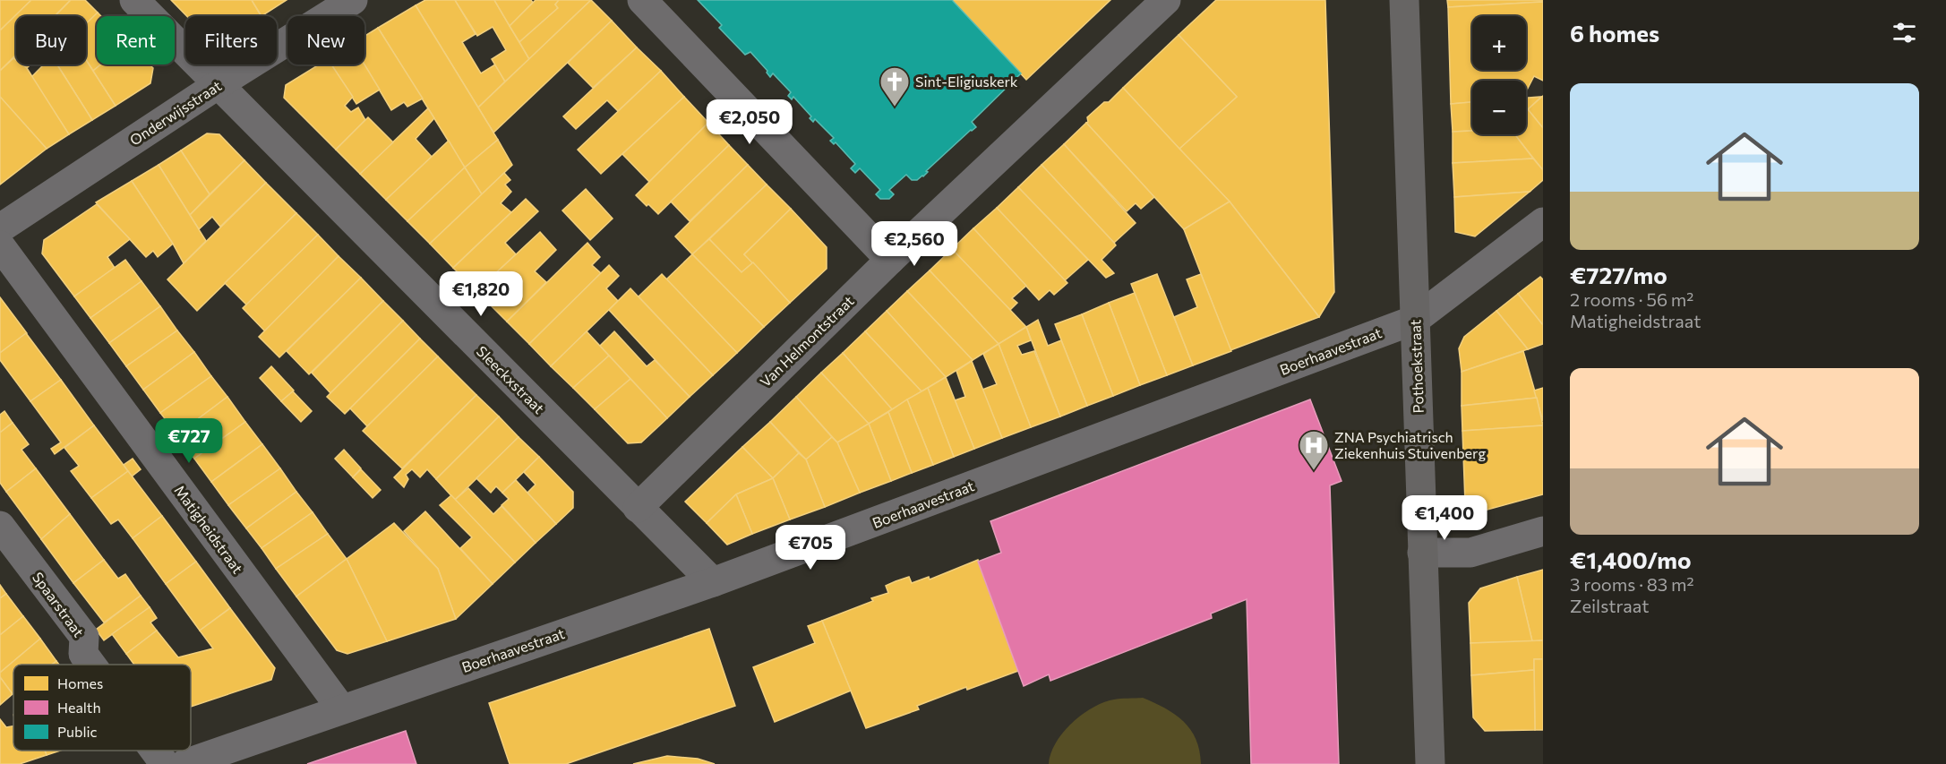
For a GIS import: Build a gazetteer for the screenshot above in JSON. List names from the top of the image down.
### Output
{
  "streets": {
    "street": [
      "Onderwijsstraat",
      "Van Helmontstraat",
      "Boerhaavestraat",
      "Pothoekstraat",
      "Sleeckxstraat",
      "Matigheidstraat",
      "Spaarstraat"
    ]
  },
  "crossings": [
    ["Onderwijsstraat", "Sleeckxstraat"],
    ["Van Helmontstraat", "Sleeckxstraat"],
    ["Boerhaavestraat", "Pothoekstraat"],
    ["Boerhaavestraat", "Sleeckxstraat"],
    ["Boerhaavestraat", "Matigheidstraat"]
  ],
  "places": {
    "church": ["Sint-Eligiuskerk"],
    "hospital": ["ZNA Psychiatrisch Ziekenhuis Stuivenberg"]
  },
  "legend": ["Homes", "Health", "Public"],
  "page": {
    "heading": "6 homes",
    "map_buttons": ["+", "−"],
    "chip": [
      "Buy",
      "Rent",
      "Filters",
      "New"
    ],
    "list": [
      {
        "name": "€727/mo",
        "note": "2 rooms · 56 m² · Matigheidstraat"
      },
      {
        "name": "€1,400/mo",
        "note": "3 rooms · 83 m² · Zeilstraat"
      }
    ],
    "price": [
      "€2,050",
      "€2,560",
      "€1,820",
      "€727",
      "€1,400",
      "€705"
    ]
  }
}
